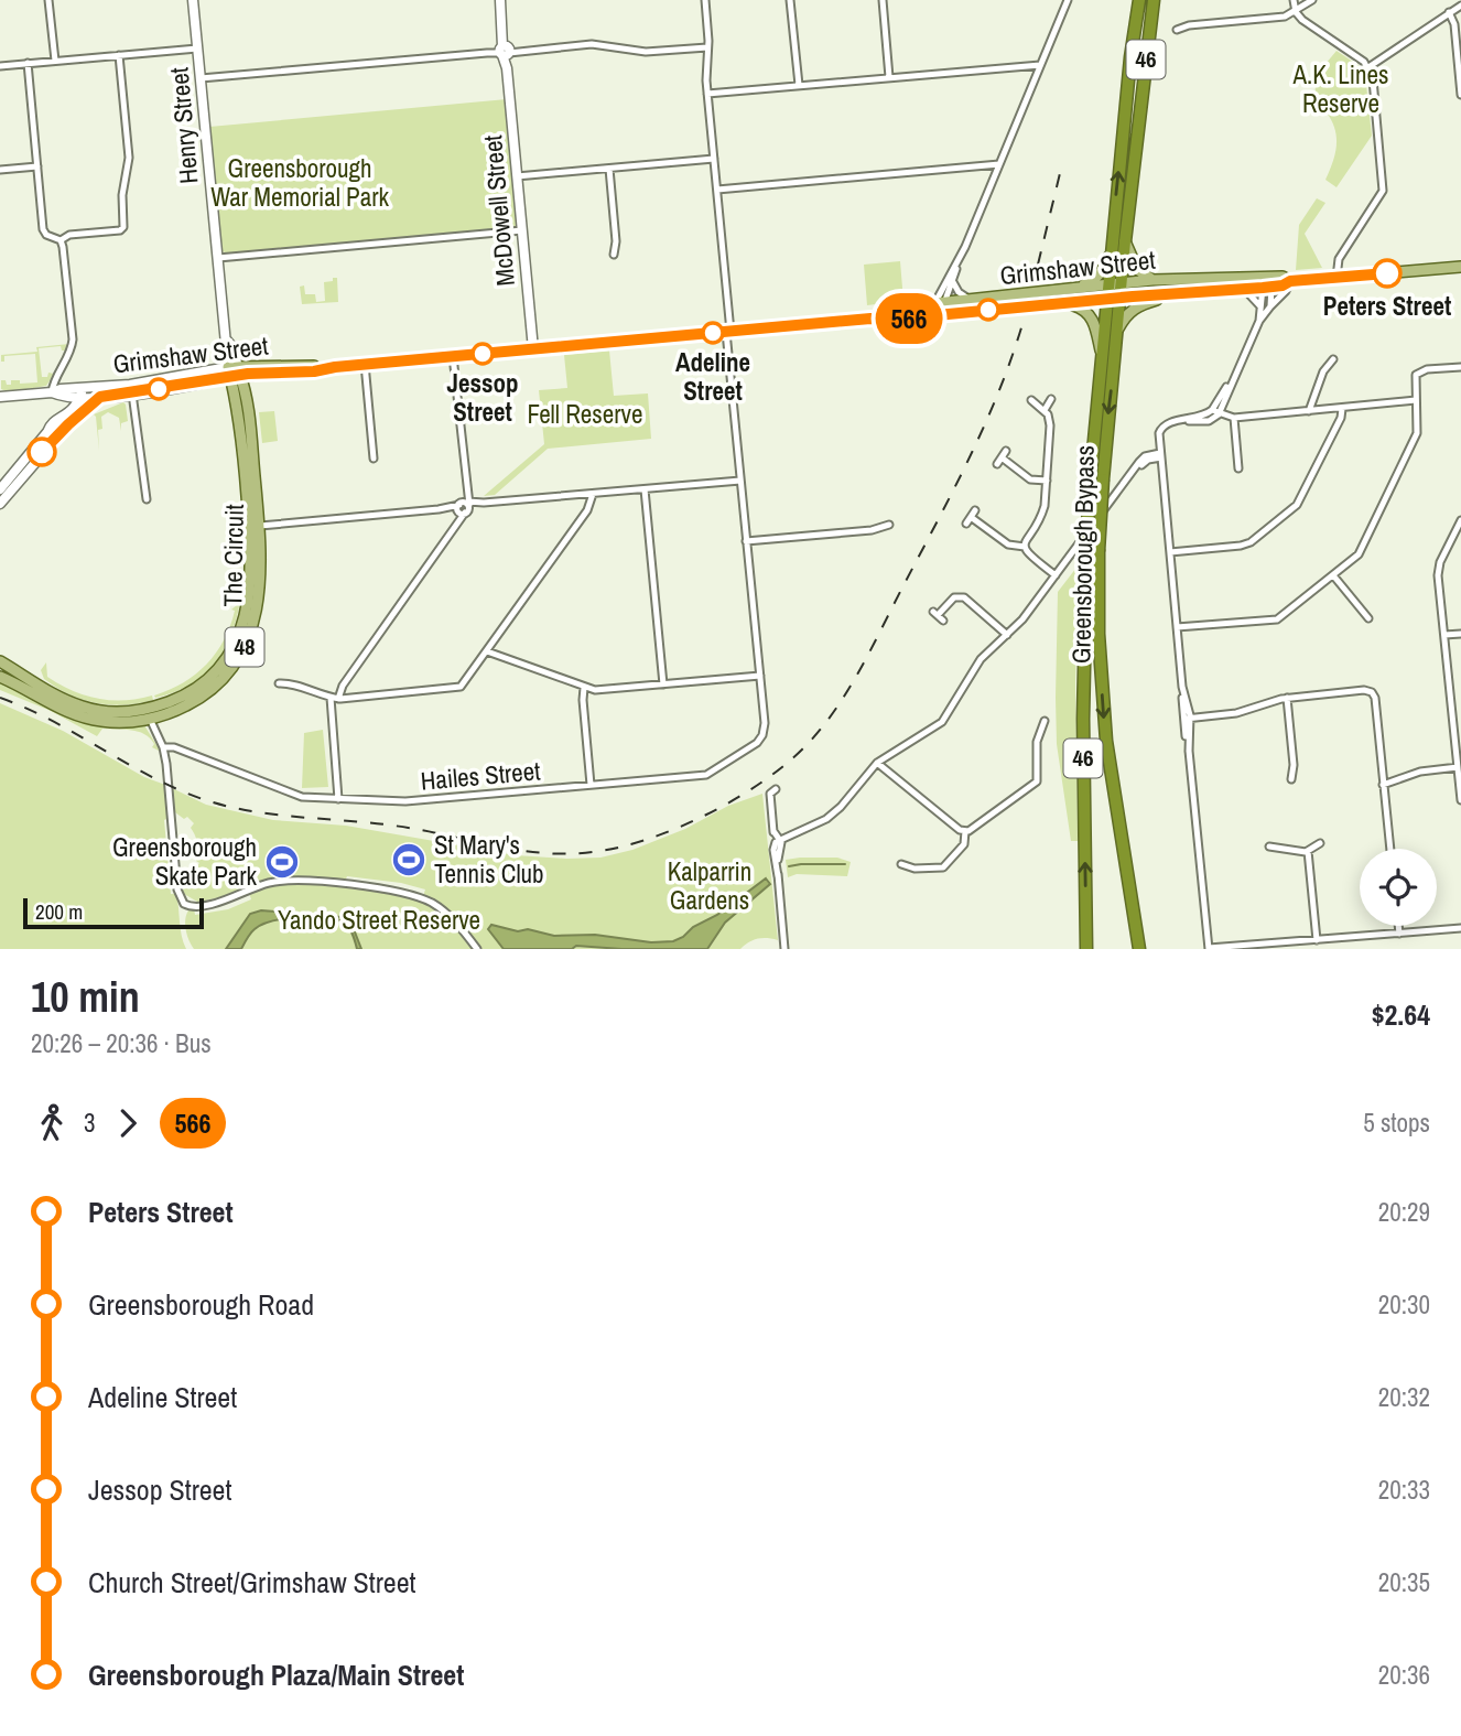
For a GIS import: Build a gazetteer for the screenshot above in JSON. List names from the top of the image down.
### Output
{
  "streets": {
    "highway": ["46", "Greensborough Bypass"],
    "main road": ["Grimshaw Street", "The Circuit", "48"],
    "street": ["Henry Street", "McDowell Street", "Hailes Street"]
  },
  "crossings": [
    ["46", "Grimshaw Street"],
    ["46", "Greensborough Bypass"],
    ["Henry Street", "Grimshaw Street"],
    ["Henry Street", "The Circuit"],
    ["McDowell Street", "Grimshaw Street"],
    ["Grimshaw Street", "Greensborough Bypass"],
    ["Grimshaw Street", "The Circuit"],
    ["The Circuit", "48"]
  ],
  "parks": [
    "A.K. Lines Reserve",
    "Greensborough War Memorial Park",
    "Fell Reserve",
    "Kalparrin Gardens",
    "Yando Street Reserve"
  ],
  "places": {
    "other": ["Peters Street", "Adeline Street", "Jessop Street"],
    "sports": ["St Mary's Tennis Club", "Greensborough Skate Park"]
  },
  "lines": ["bus line 566"],
  "scale_bar": "200 m",
  "page": {
    "on_map": "566",
    "scale": "200 m",
    "heading": ["10 min", "20:26 – 20:36 · Bus", "$2.64"],
    "legs": ["3", "566", "5 stops"],
    "list": [
      {
        "name": "Peters Street",
        "value": "20:29"
      },
      {
        "name": "Greensborough Road",
        "value": "20:30"
      },
      {
        "name": "Adeline Street",
        "value": "20:32"
      },
      {
        "name": "Jessop Street",
        "value": "20:33"
      },
      {
        "name": "Church Street/Grimshaw Street",
        "value": "20:35"
      },
      {
        "name": "Greensborough Plaza/Main Street",
        "value": "20:36"
      }
    ]
  }
}
